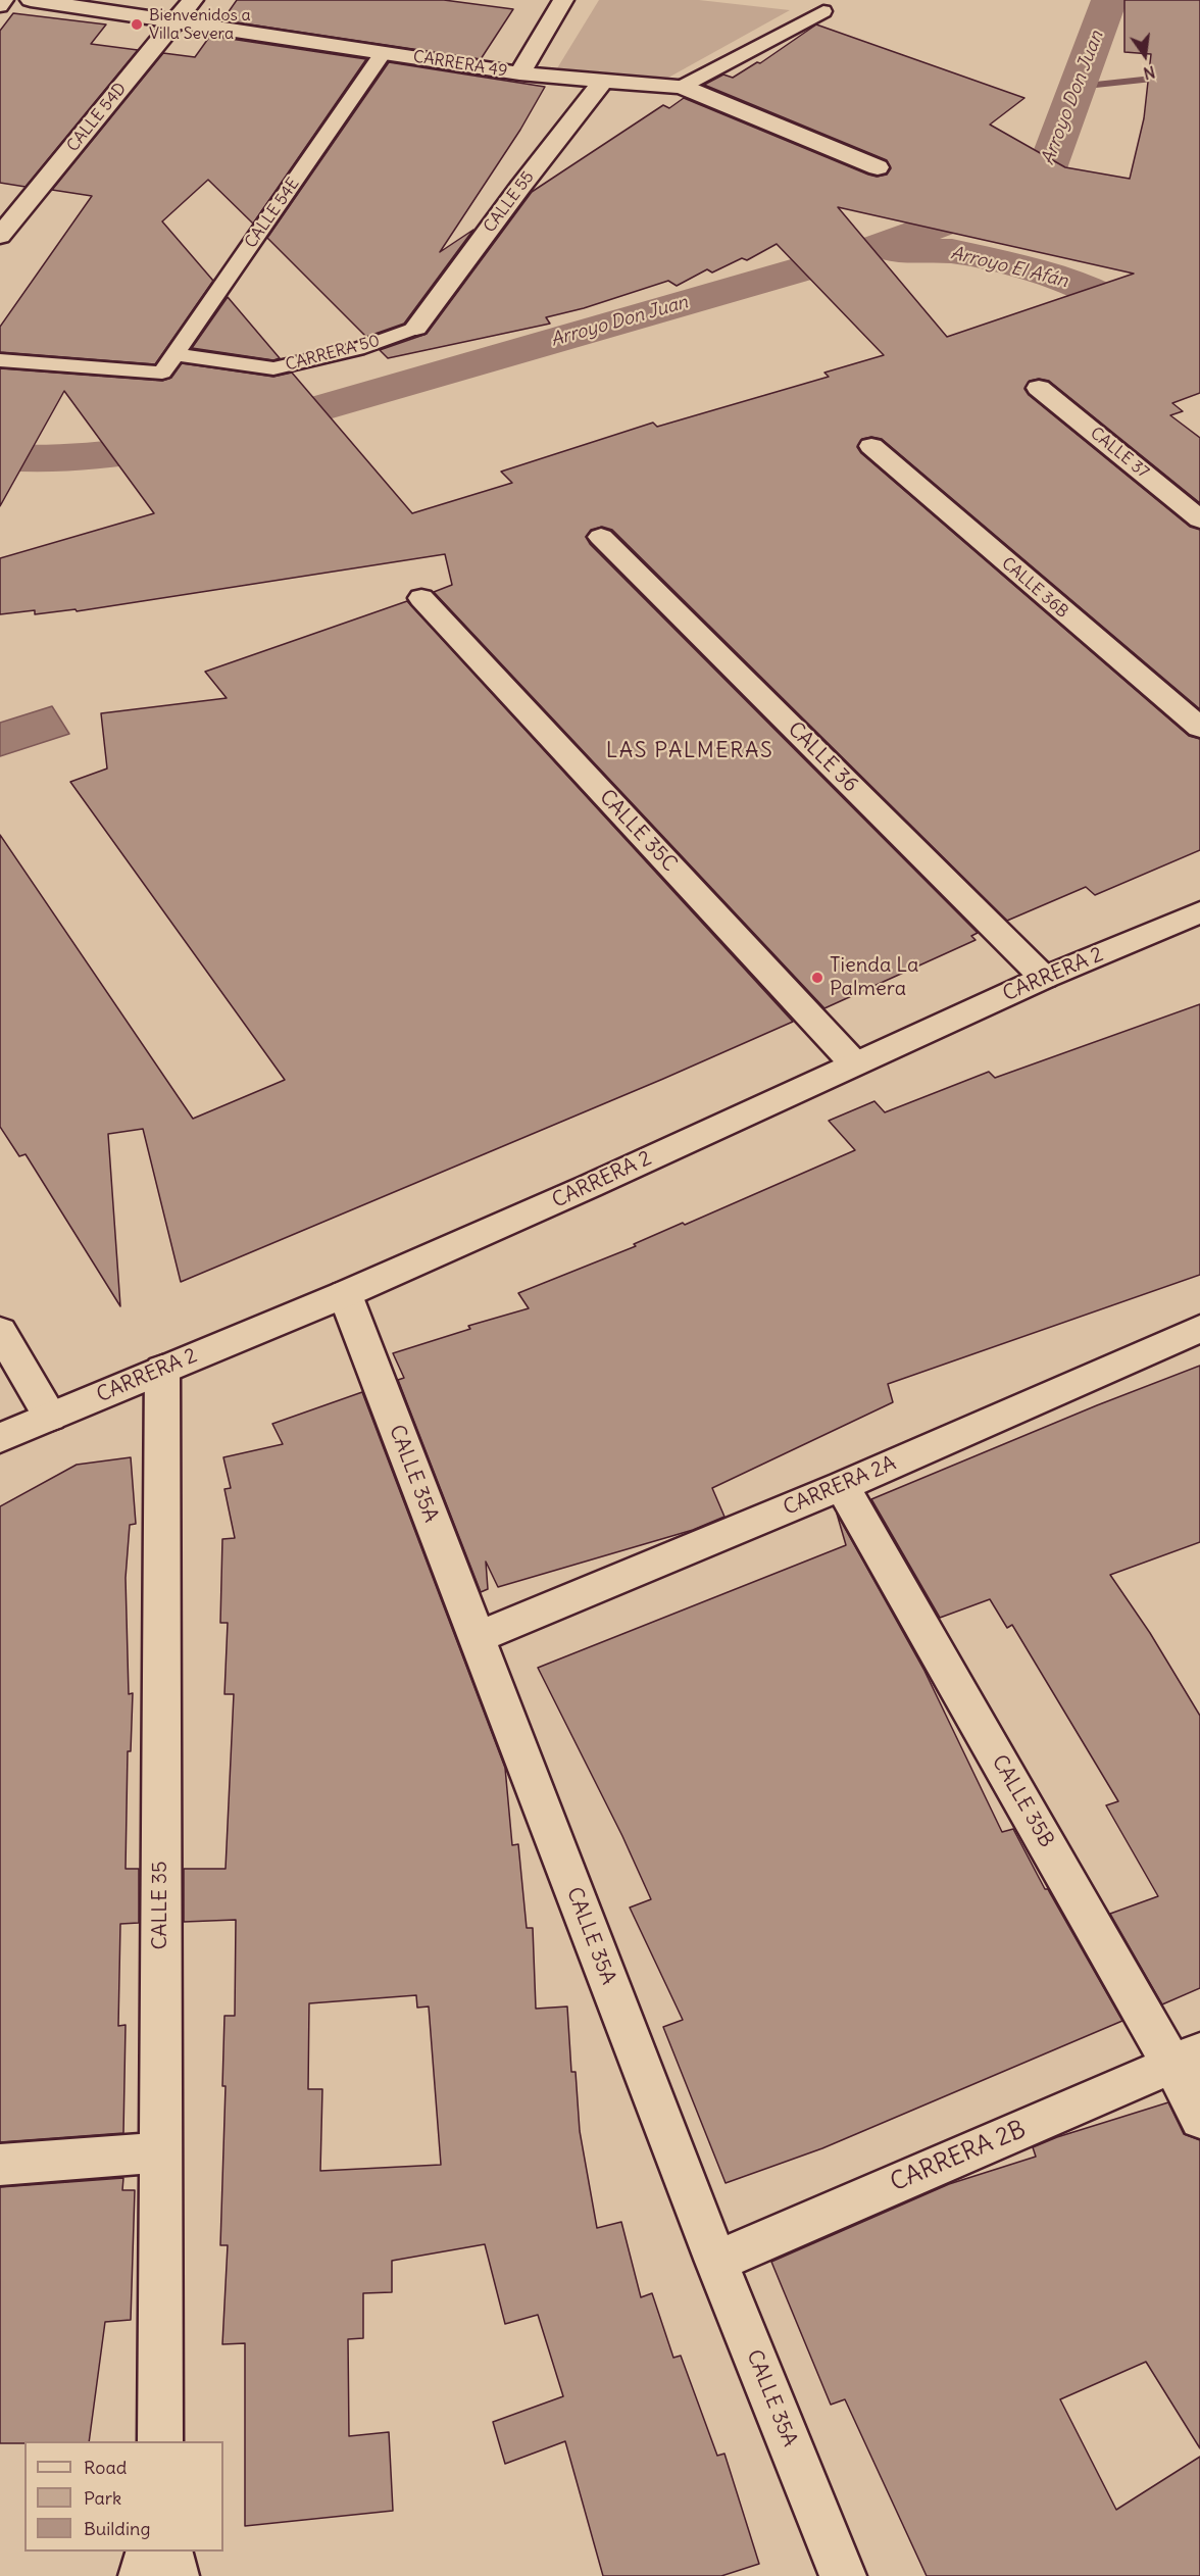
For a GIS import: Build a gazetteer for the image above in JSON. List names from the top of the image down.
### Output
{
  "streets": {
    "street": [
      "CARRERA 49",
      "CALLE 54D",
      "CALLE 55",
      "CALLE 37",
      "CALLE 36B",
      "CALLE 36",
      "CALLE 35C",
      "CARRERA 2",
      "CALLE 35A",
      "CARRERA 2A",
      "CALLE 35B",
      "CALLE 35",
      "CARRERA 2B"
    ],
    "lane": ["CALLE 54E", "CARRERA 50"]
  },
  "crossings": [
    ["CARRERA 49", "CALLE 54D"],
    ["CARRERA 49", "CALLE 55"],
    ["CARRERA 49", "CALLE 54E"],
    ["CALLE 55", "CARRERA 50"],
    ["CALLE 54E", "CARRERA 50"],
    ["CALLE 36", "CARRERA 2"],
    ["CALLE 35C", "CARRERA 2"],
    ["CARRERA 2", "CALLE 35A"],
    ["CARRERA 2", "CALLE 35"],
    ["CALLE 35A", "CARRERA 2A"],
    ["CALLE 35A", "CARRERA 2B"],
    ["CARRERA 2A", "CALLE 35B"],
    ["CALLE 35B", "CARRERA 2B"]
  ],
  "districts": ["LAS PALMERAS"],
  "water": ["Arroyo Don Juan", "Arroyo El Afán"],
  "places": ["Bienvenidos a Villa Severa", "Tienda La Palmera"],
  "legend": ["Road", "Park", "Building"],
  "north": "bottom"
}
